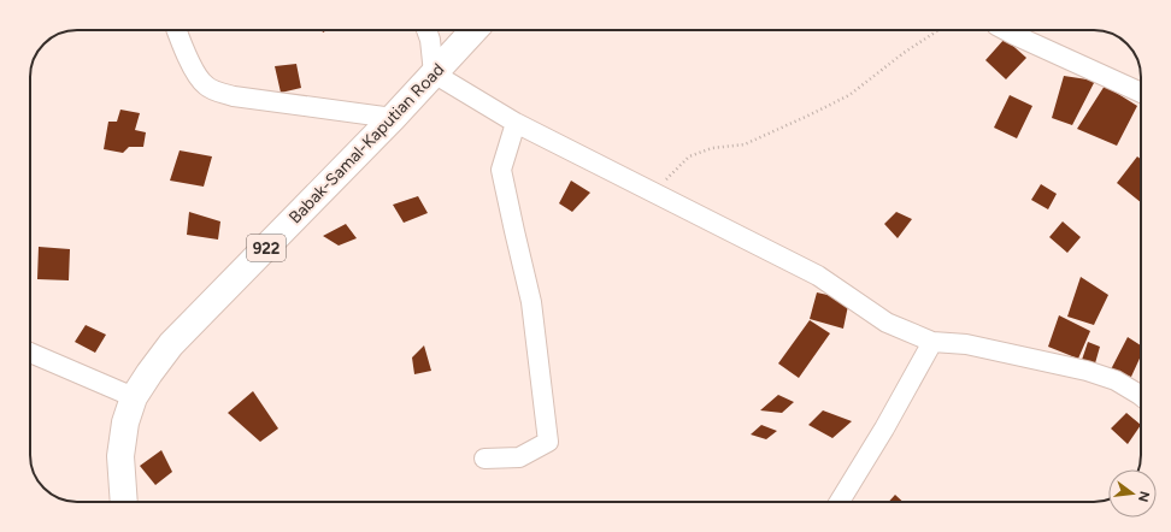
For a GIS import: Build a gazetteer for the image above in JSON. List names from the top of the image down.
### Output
{
  "streets": {
    "main road": ["Babak-Samal-Kaputian Road", "922"]
  },
  "north": "right"
}
